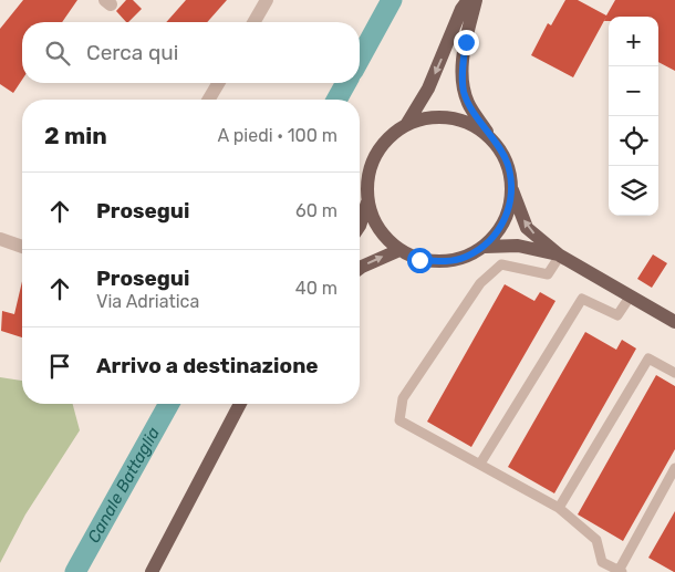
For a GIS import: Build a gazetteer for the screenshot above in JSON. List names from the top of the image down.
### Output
{
  "water": ["Canale Battaglia"],
  "page": {
    "map_buttons": ["+", "−"],
    "search": "Cerca qui",
    "heading": ["2 min", "A piedi · 100 m"],
    "list": [
      ["Prosegui", "60 m"],
      ["Prosegui", "Via Adriatica", "40 m"],
      "Arrivo a destinazione"
    ]
  }
}
